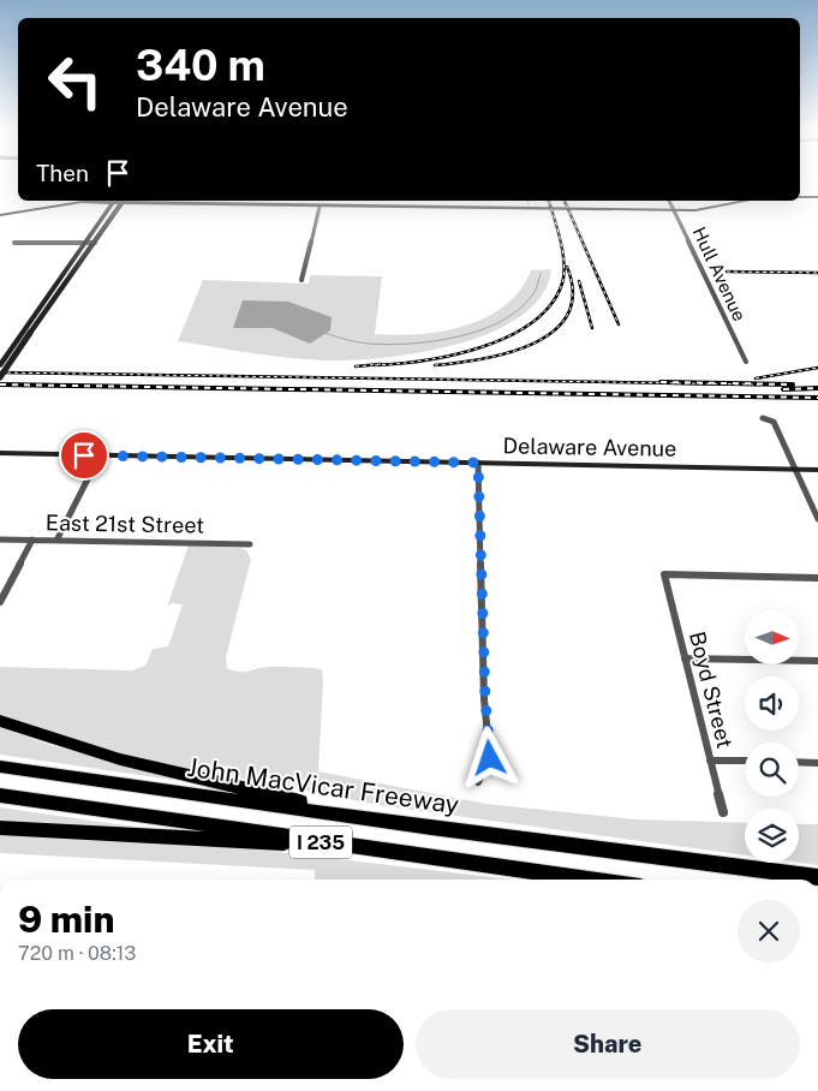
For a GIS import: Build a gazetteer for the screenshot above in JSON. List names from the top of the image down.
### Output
{
  "streets": {
    "highway": ["John MacVicar Freeway", "I 235"],
    "main road": ["Delaware Avenue"],
    "street": ["Hull Avenue", "East 21st Street", "Boyd Street"]
  },
  "north": "right",
  "page": {
    "turn": ["340 m", "Delaware Avenue"],
    "then": "Then",
    "heading": ["9 min", "720 m · 08:13"],
    "buttons": ["Exit", "Share"]
  }
}
